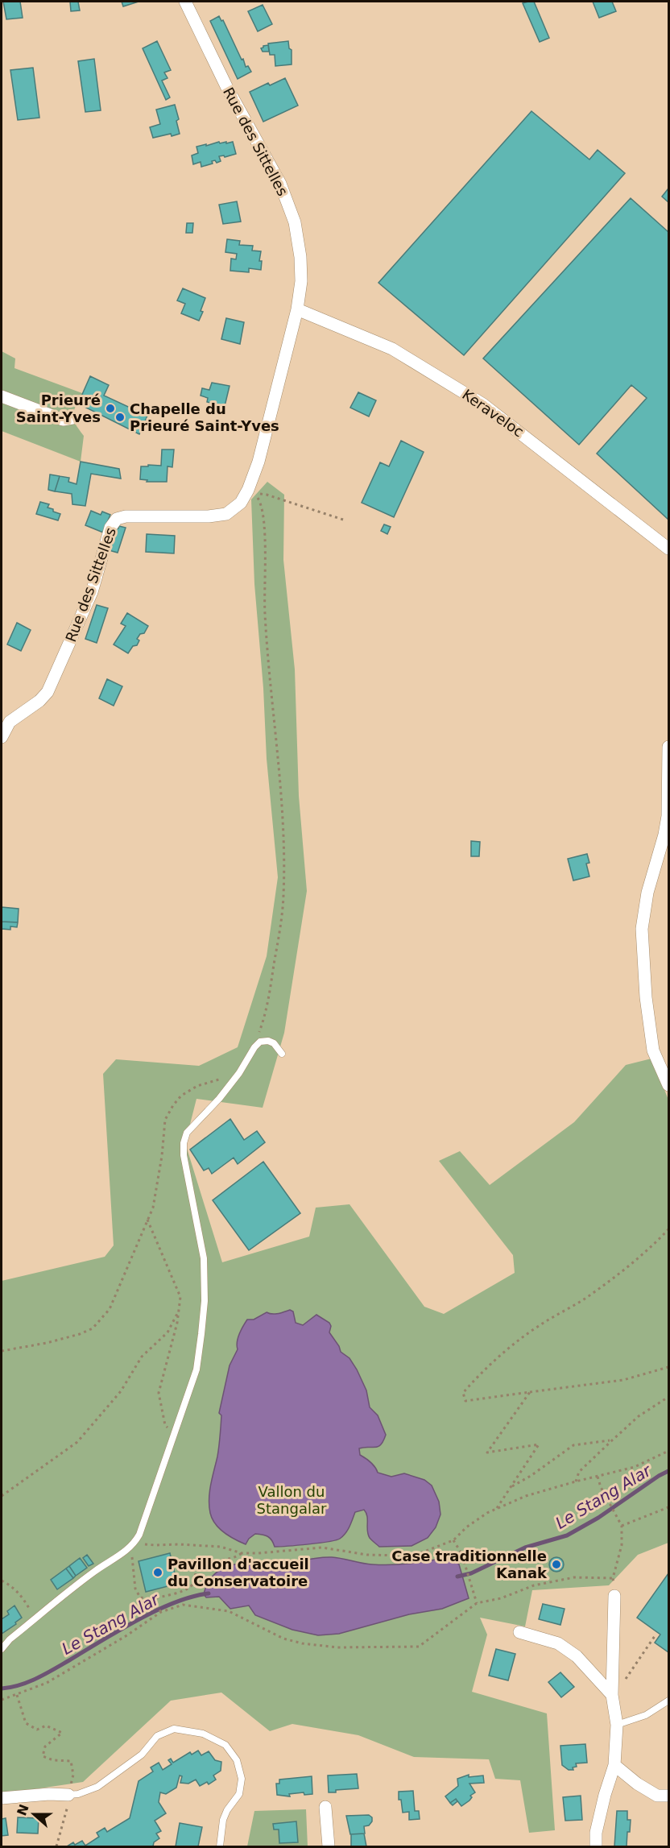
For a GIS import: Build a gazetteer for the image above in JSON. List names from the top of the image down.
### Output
{
  "streets": {
    "street": ["Rue des Sittelles", "Keraveloc"]
  },
  "crossings": [
    ["Rue des Sittelles", "Keraveloc"]
  ],
  "water": ["Le Stang Alar"],
  "parks": ["Vallon du Stangalar"],
  "places": [
    "Prieuré Saint-Yves",
    "Chapelle du Prieuré Saint-Yves",
    "Case traditionnelle Kanak",
    "Pavillon d'accueil du Conservatoire"
  ],
  "north": "left"
}
